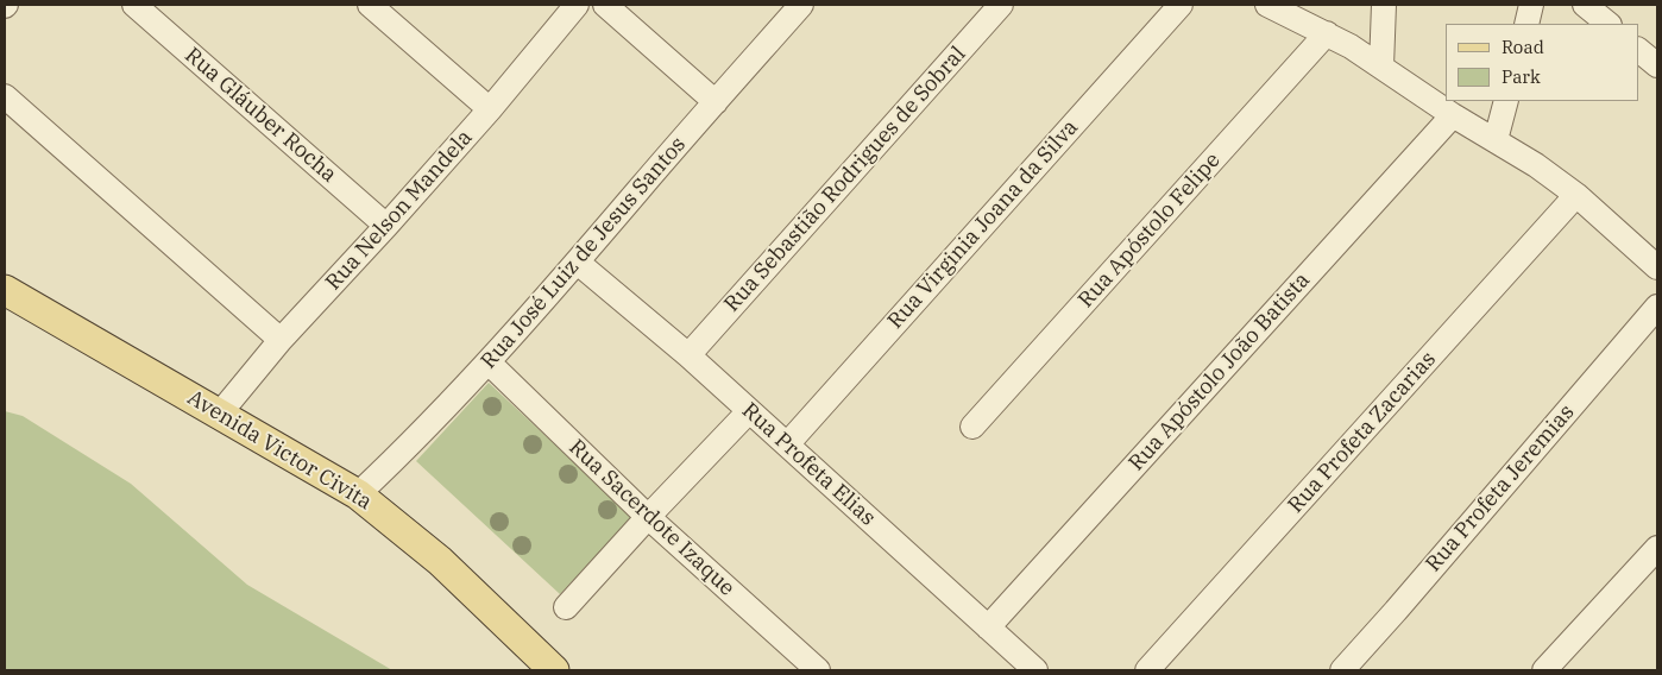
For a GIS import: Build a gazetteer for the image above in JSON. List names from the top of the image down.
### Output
{
  "streets": {
    "main road": ["Avenida Victor Civita"],
    "street": [
      "Rua Gláuber Rocha",
      "Rua Sebastião Rodrigues de Sobral",
      "Rua Nelson Mandela",
      "Rua Virginia Joana da Silva",
      "Rua Apóstolo Felipe",
      "Rua José Luiz de Jesus Santos",
      "Rua Apóstolo João Batista",
      "Rua Profeta Zacarias",
      "Rua Profeta Elias",
      "Rua Profeta Jeremias",
      "Rua Sacerdote Izaque"
    ]
  },
  "crossings": [
    ["Rua Gláuber Rocha", "Rua Nelson Mandela"],
    ["Rua Sebastião Rodrigues de Sobral", "Rua Profeta Elias"],
    ["Rua Nelson Mandela", "Avenida Victor Civita"],
    ["Rua Virginia Joana da Silva", "Rua Profeta Elias"],
    ["Rua José Luiz de Jesus Santos", "Avenida Victor Civita"],
    ["Rua José Luiz de Jesus Santos", "Rua Profeta Elias"],
    ["Rua José Luiz de Jesus Santos", "Rua Sacerdote Izaque"],
    ["Rua Apóstolo João Batista", "Rua Profeta Elias"]
  ],
  "legend": ["Road", "Park"]
}
